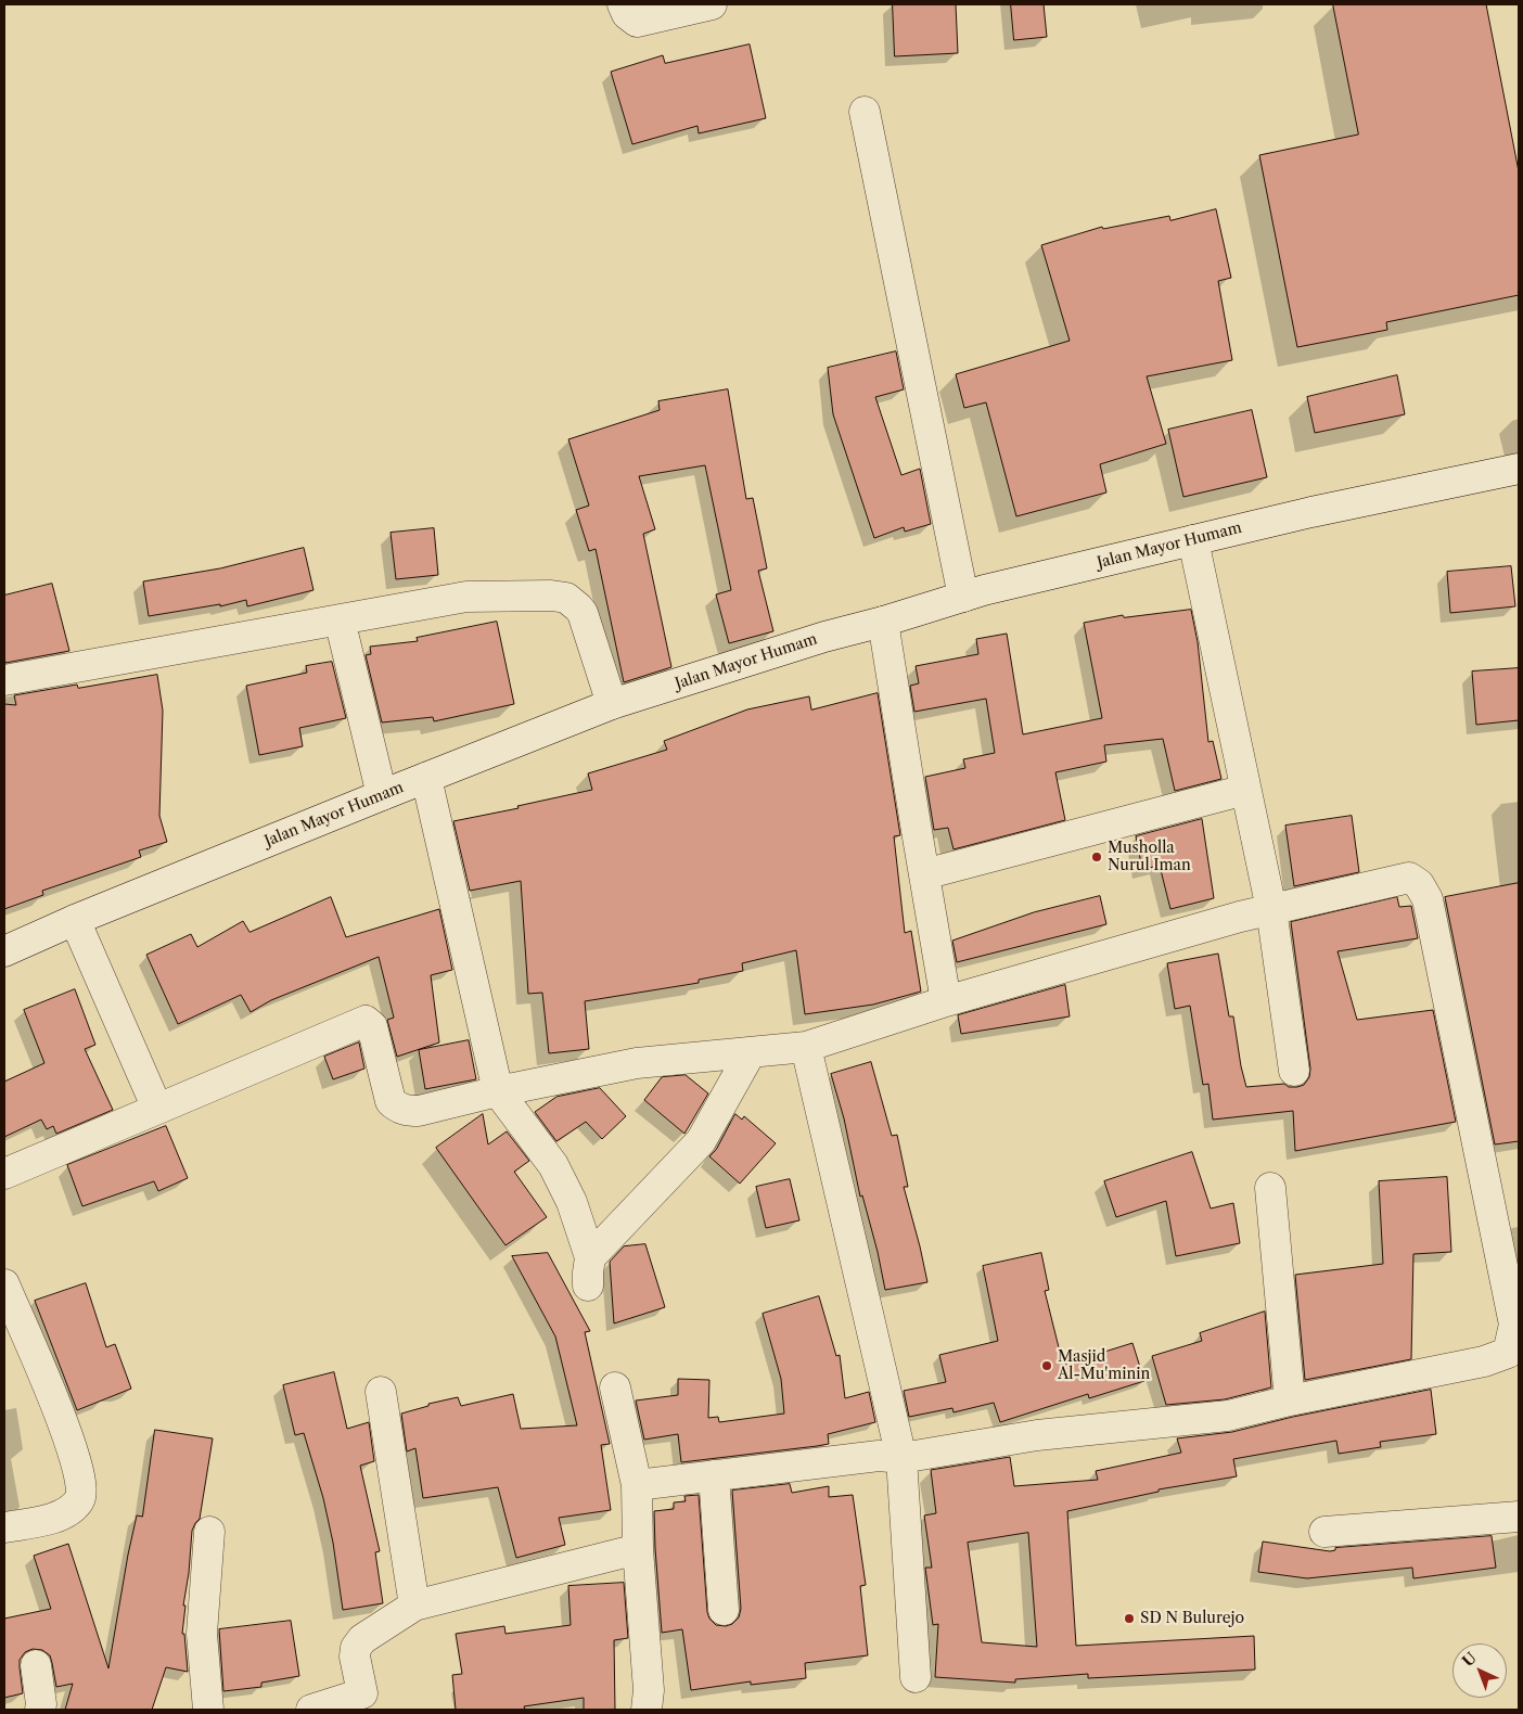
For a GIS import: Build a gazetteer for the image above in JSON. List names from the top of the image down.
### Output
{
  "streets": {
    "street": ["Jalan Mayor Humam"]
  },
  "places": ["Musholla Nurul Iman", "Masjid Al-Mu'minin", "SD N Bulurejo"],
  "north": "top left"
}
